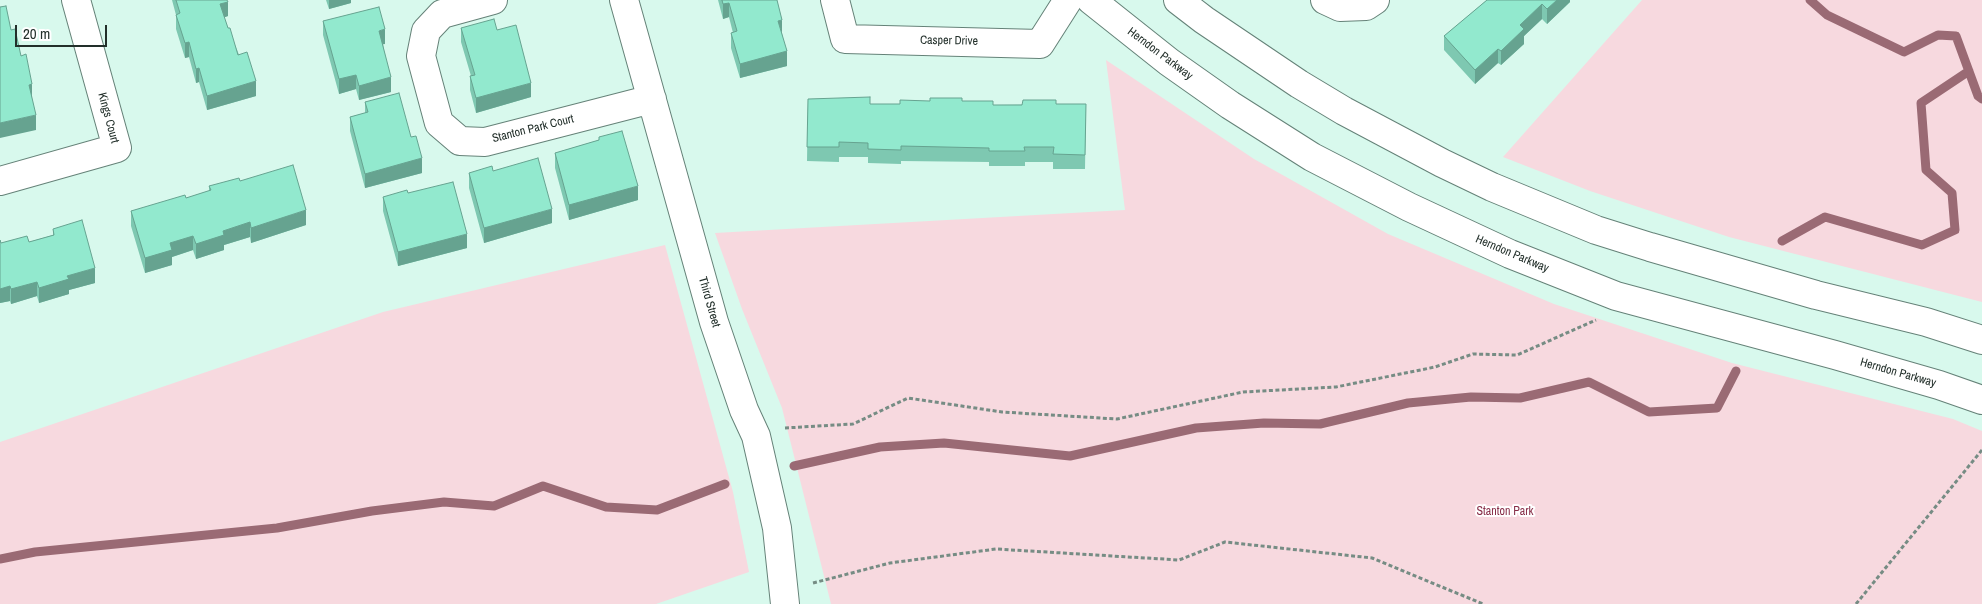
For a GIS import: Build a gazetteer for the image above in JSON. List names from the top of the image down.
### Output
{
  "streets": {
    "main road": [
      "Casper Drive",
      "Herndon Parkway",
      "Kings Court",
      "Stanton Park Court",
      "Third Street"
    ]
  },
  "crossings": [
    ["Stanton Park Court", "Third Street"]
  ],
  "parks": ["Stanton Park"],
  "scale_bar": "20 m"
}
